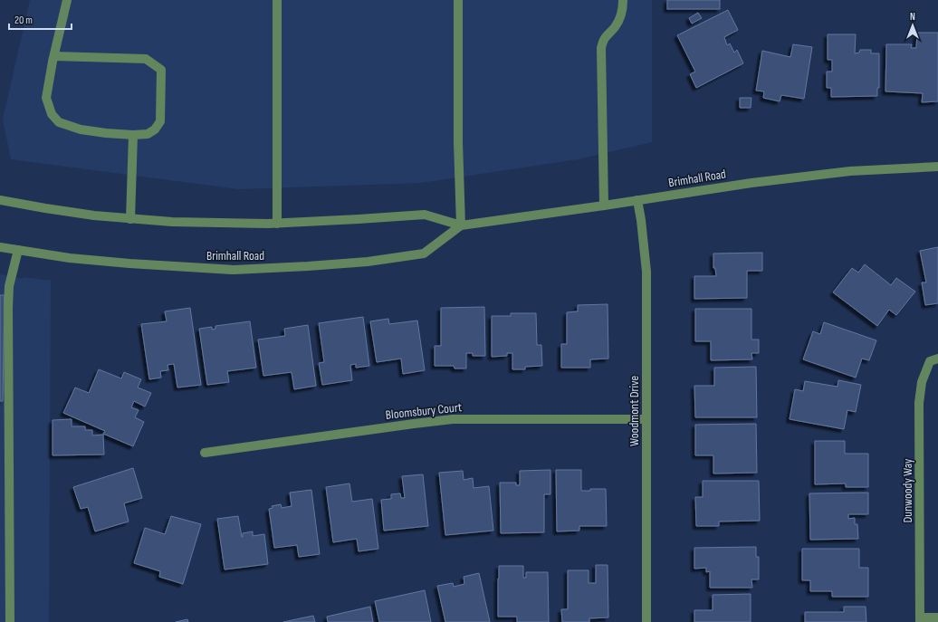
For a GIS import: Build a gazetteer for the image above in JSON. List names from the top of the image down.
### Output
{
  "streets": {
    "street": [
      "Brimhall Road",
      "Bloomsbury Court",
      "Woodmont Drive",
      "Dunwoody Way"
    ]
  },
  "crossings": [
    ["Brimhall Road", "Woodmont Drive"],
    ["Bloomsbury Court", "Woodmont Drive"]
  ],
  "scale_bar": "20 m",
  "north": "top"
}
